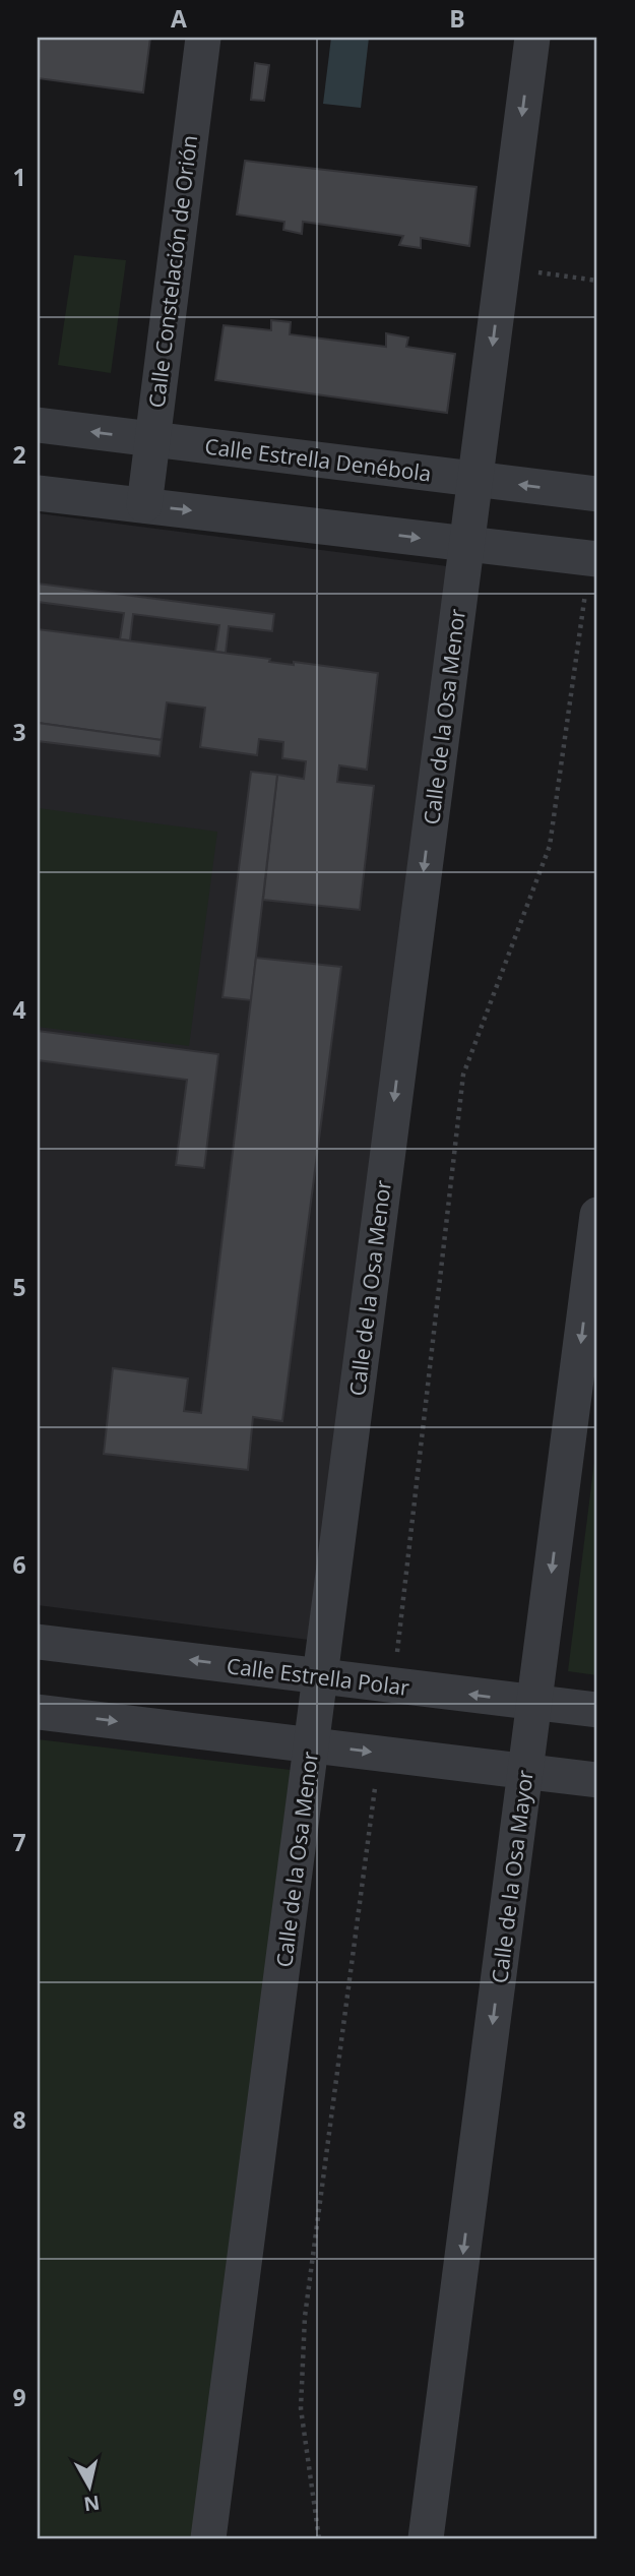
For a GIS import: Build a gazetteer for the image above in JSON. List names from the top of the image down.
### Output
{
  "streets": {
    "street": [
      "Calle Constelación de Orión",
      "Calle Estrella Denébola",
      "Calle de la Osa Menor",
      "Calle Estrella Polar",
      "Calle de la Osa Mayor"
    ]
  },
  "crossings": [
    ["Calle Constelación de Orión", "Calle Estrella Denébola"],
    ["Calle Estrella Denébola", "Calle de la Osa Menor"],
    ["Calle de la Osa Menor", "Calle Estrella Polar"],
    ["Calle Estrella Polar", "Calle de la Osa Mayor"]
  ],
  "one_way": ["Calle de la Osa Menor", "Calle de la Osa Mayor"],
  "north": "bottom",
  "grid": {
    "columns": ["A", "B"],
    "rows": [
      "1",
      "2",
      "3",
      "4",
      "5",
      "6",
      "7",
      "8",
      "9"
    ]
  }
}
